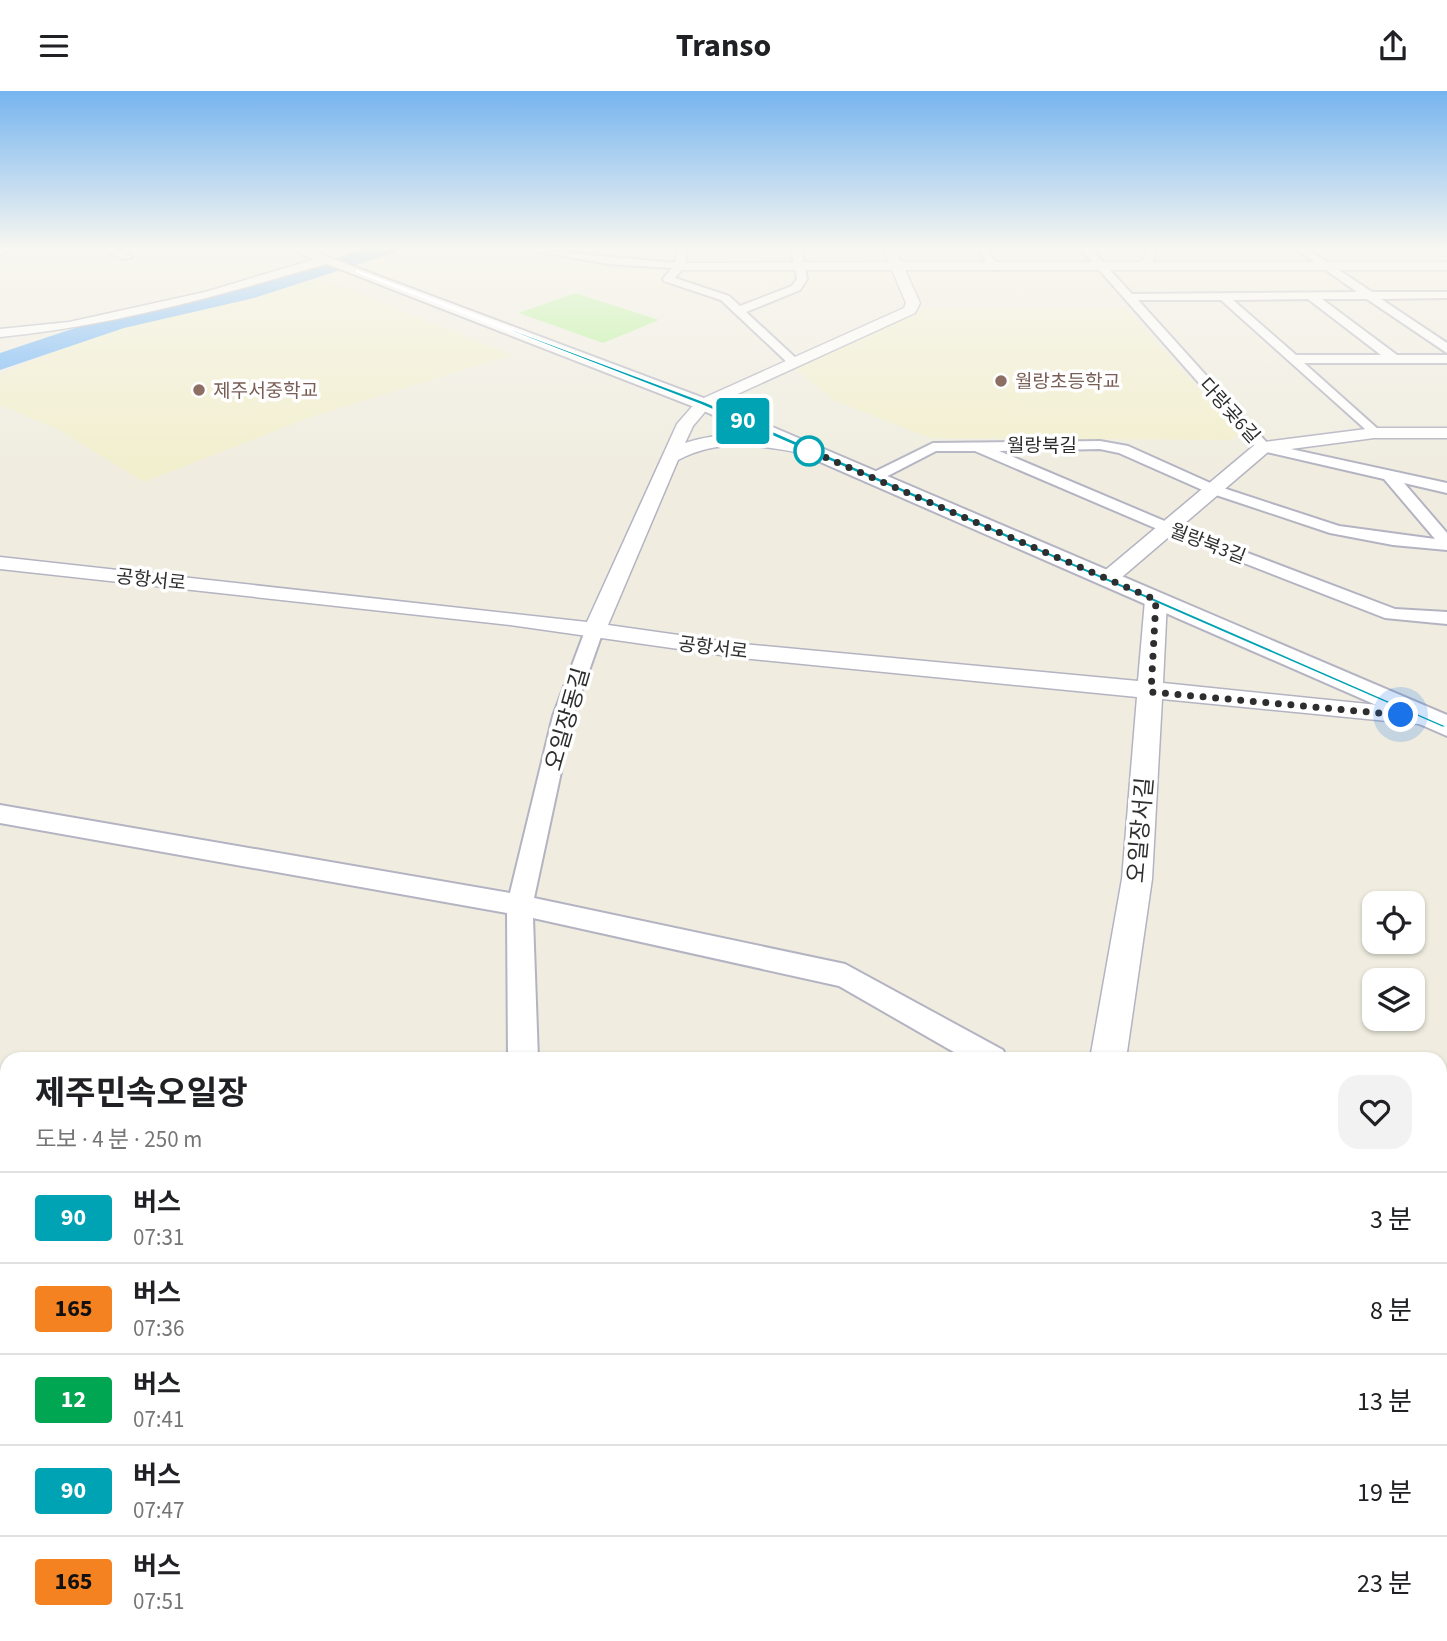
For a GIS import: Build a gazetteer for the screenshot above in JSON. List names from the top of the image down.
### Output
{
  "streets": {
    "street": [
      "다랑곶6길",
      "월랑북길",
      "월랑북3길",
      "공항서로",
      "오일장동길",
      "오일장서길"
    ]
  },
  "crossings": [
    ["월랑북길", "월랑북3길"],
    ["공항서로", "오일장동길"],
    ["공항서로", "오일장서길"]
  ],
  "places": ["월랑초등학교", "제주서중학교"],
  "lines": ["bus line 90"],
  "page": {
    "header": "Transo",
    "on_map": "90",
    "heading": ["제주민속오일장", "도보 · 4 분 · 250 m"],
    "list": [
      {
        "mark": "90",
        "name": "버스",
        "note": "07:31",
        "value": "3 분"
      },
      {
        "mark": "165",
        "name": "버스",
        "note": "07:36",
        "value": "8 분"
      },
      {
        "mark": "12",
        "name": "버스",
        "note": "07:41",
        "value": "13 분"
      },
      {
        "mark": "90",
        "name": "버스",
        "note": "07:47",
        "value": "19 분"
      },
      {
        "mark": "165",
        "name": "버스",
        "note": "07:51",
        "value": "23 분"
      }
    ]
  }
}
